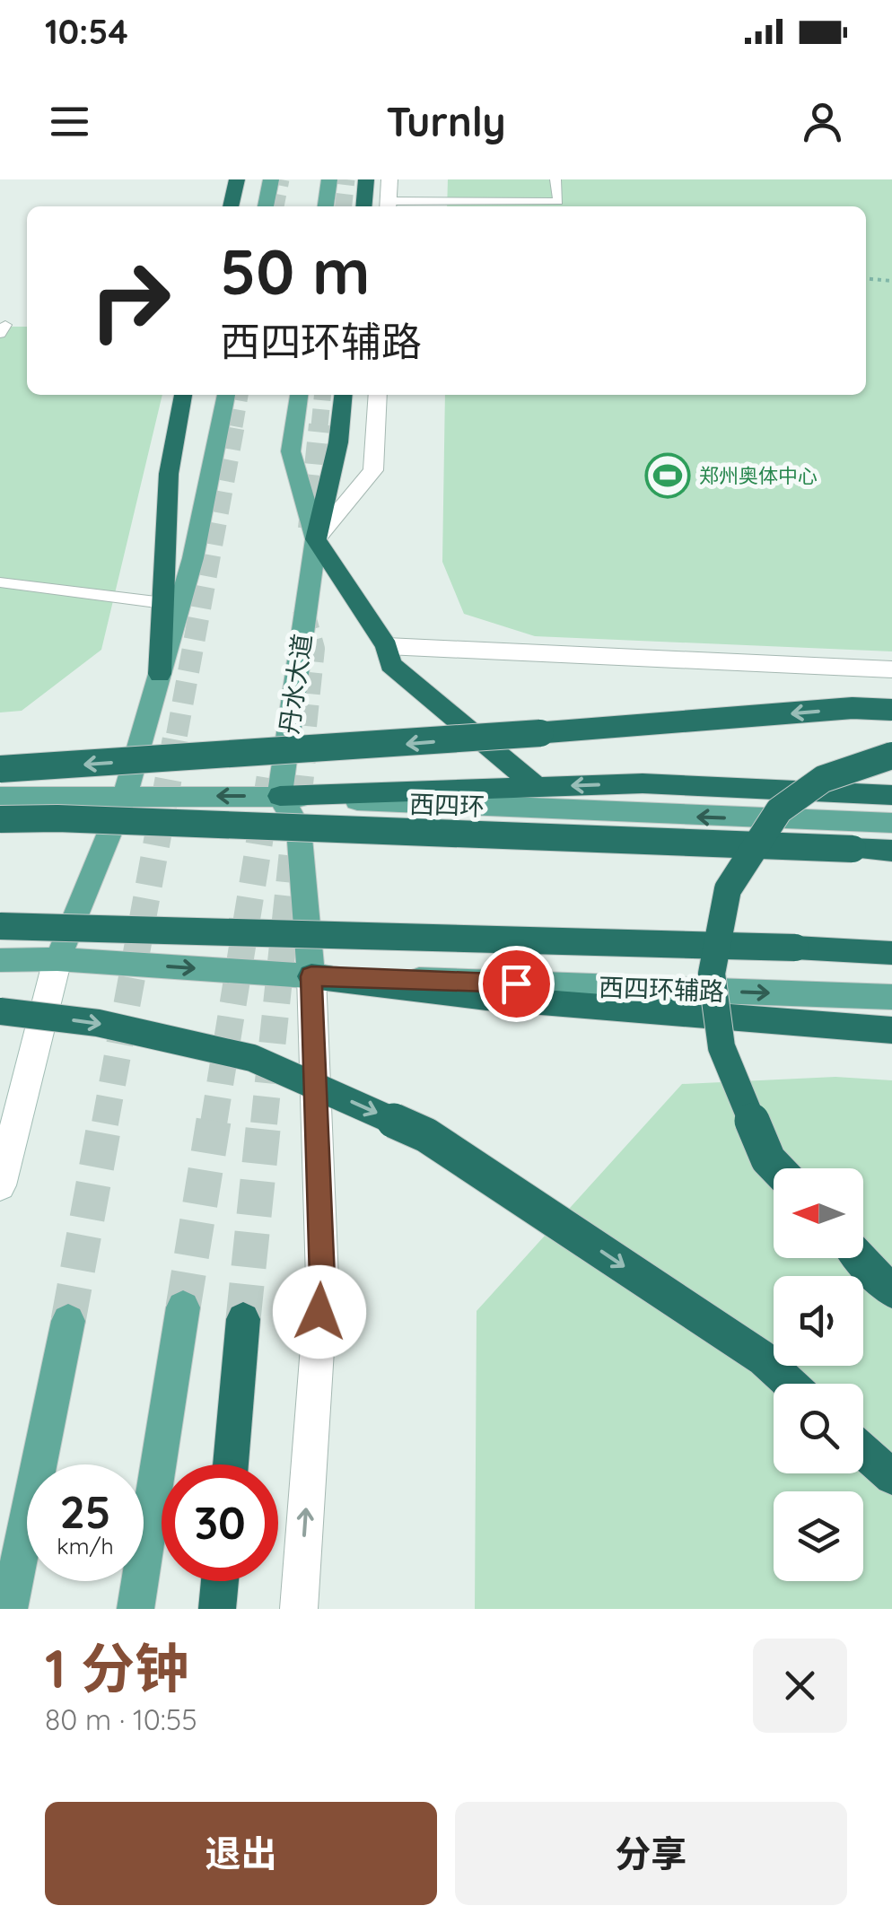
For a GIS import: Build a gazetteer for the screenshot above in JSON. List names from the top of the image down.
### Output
{
  "streets": {
    "highway": ["西四环"],
    "main road": ["丹水大道", "西四环辅路"]
  },
  "places": {
    "sports": ["郑州奥体中心"]
  },
  "north": "left",
  "page": {
    "status": "10:54",
    "header": "Turnly",
    "turn": ["50 m", "西四环辅路"],
    "speed": "25 km/h",
    "limit": "30",
    "heading": ["1 分钟", "80 m · 10:55"],
    "buttons": ["退出", "分享"]
  }
}
